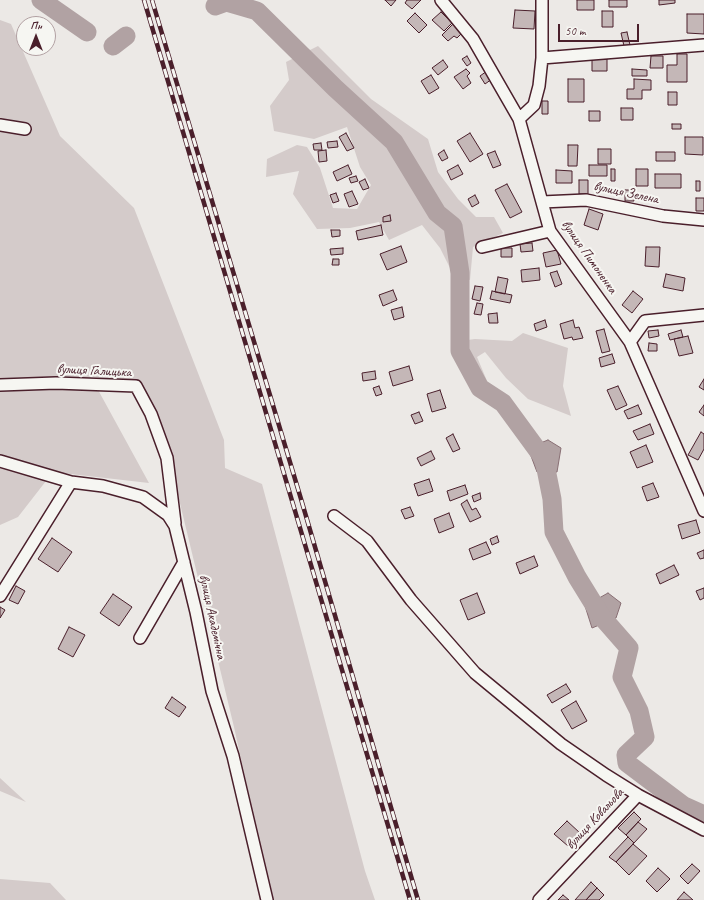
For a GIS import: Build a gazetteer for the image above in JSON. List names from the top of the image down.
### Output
{
  "streets": {
    "street": [
      "вулиця Зелена",
      "вулиця Пимоненка",
      "вулиця Галицька",
      "вулиця Академічна",
      "вулиця Ковальова"
    ]
  },
  "crossings": [
    ["вулиця Зелена", "вулиця Пимоненка"],
    ["вулиця Галицька", "вулиця Академічна"]
  ],
  "scale_bar": "50 m",
  "north": "top"
}
